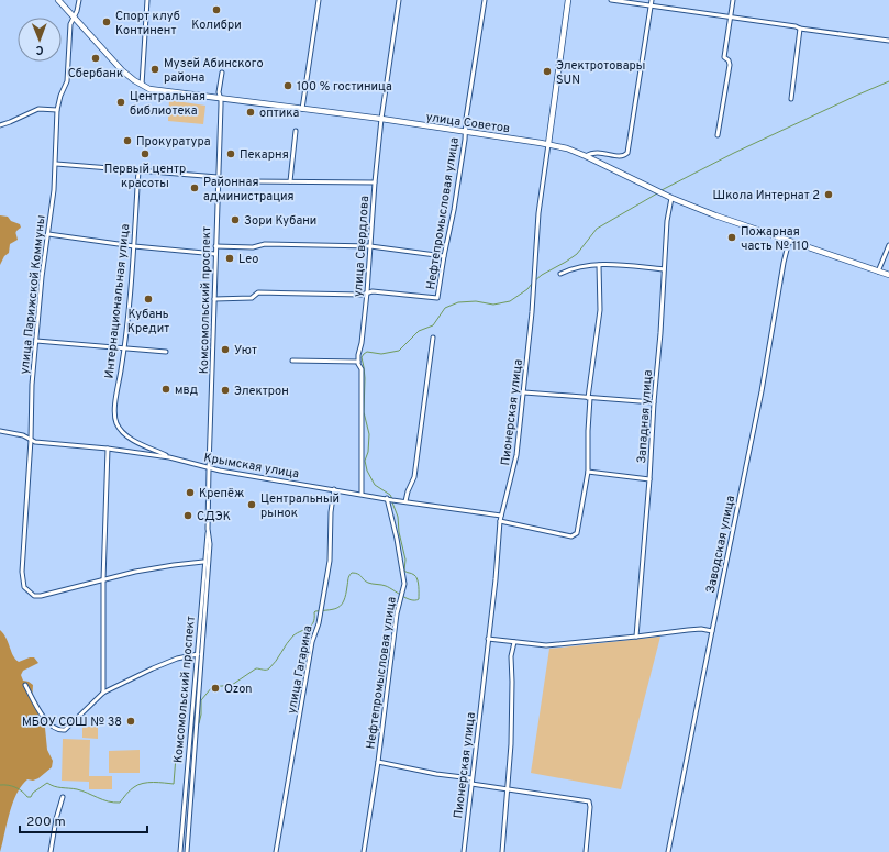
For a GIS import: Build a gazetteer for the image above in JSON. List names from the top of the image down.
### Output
{
  "streets": {
    "main road": ["улица Советов", "Пионерская улица"],
    "street": [
      "Нефтепромысловая улица",
      "улица Свердлова",
      "улица Парижской Коммуны",
      "Комсомольский проспект",
      "Интернациональная улица",
      "Западная улица",
      "Крымская улица",
      "Заводская улица",
      "улица Гагарина"
    ]
  },
  "crossings": [
    ["улица Советов", "Нефтепромысловая улица"],
    ["улица Советов", "улица Свердлова"],
    ["улица Советов", "улица Парижской Коммуны"],
    ["улица Советов", "Комсомольский проспект"],
    ["улица Советов", "Пионерская улица"],
    ["улица Советов", "Западная улица"],
    ["улица Советов", "Заводская улица"],
    ["Нефтепромысловая улица", "улица Свердлова"],
    ["Нефтепромысловая улица", "Крымская улица"],
    ["улица Свердлова", "Крымская улица"],
    ["улица Парижской Коммуны", "Крымская улица"],
    ["Комсомольский проспект", "Крымская улица"],
    ["Интернациональная улица", "Крымская улица"],
    ["Пионерская улица", "Крымская улица"],
    ["Крымская улица", "улица Гагарина"]
  ],
  "places": [
    "Колибри",
    "Спорт клуб Континент",
    "Сбербанк",
    "Музей Абинского района",
    "Электротовары SUN",
    "100 % гостиница",
    "Центральная библиотека",
    "оптика",
    "Прокуратура",
    "Первый центр красоты",
    "Пекарня",
    "Районная администрация",
    "Школа Интернат 2",
    "Зори Кубани",
    "Пожарная часть № 110",
    "Leo",
    "Кубань Кредит",
    "Уют",
    "мвд",
    "Электрон",
    "Крепёж",
    "Центральный рынок",
    "СДЭК",
    "Ozon",
    "МБОУ СОШ № 38"
  ],
  "scale_bar": "200 m",
  "north": "bottom"
}
